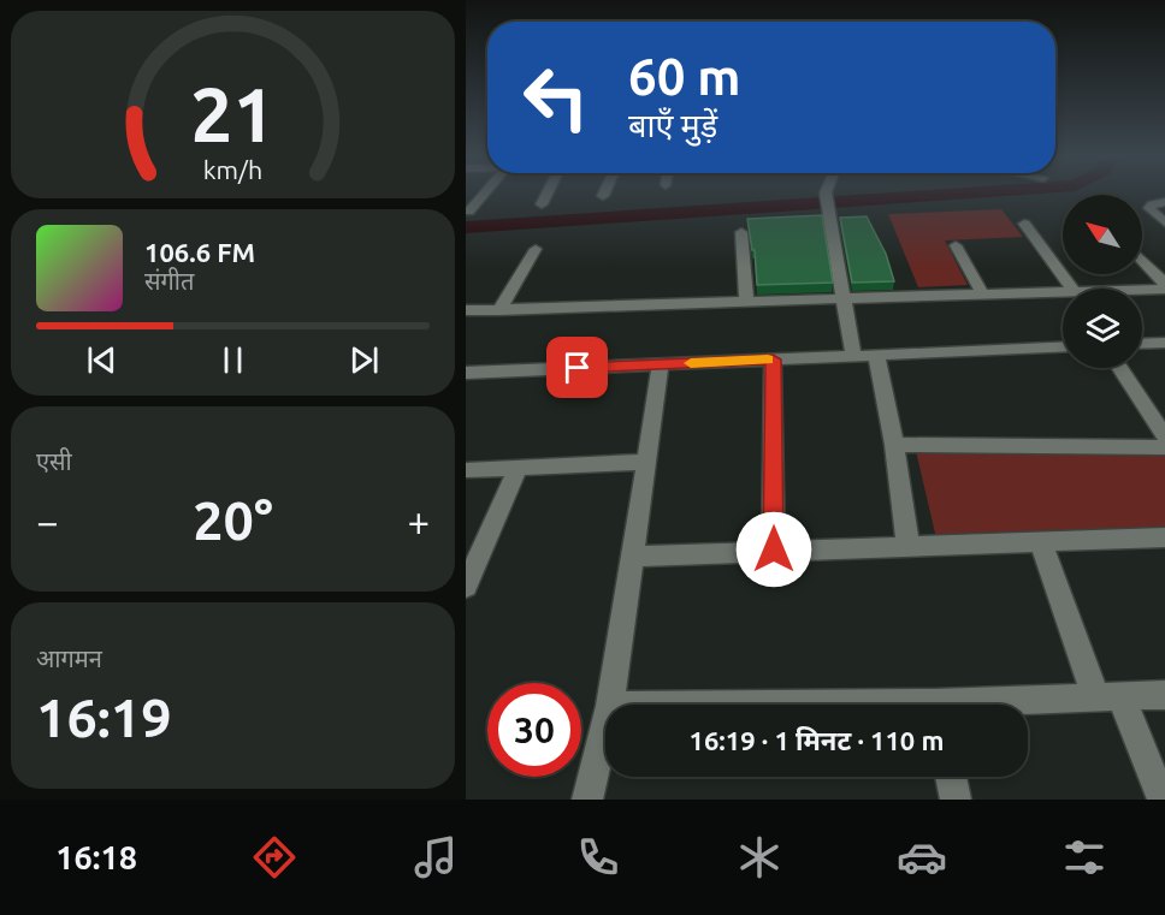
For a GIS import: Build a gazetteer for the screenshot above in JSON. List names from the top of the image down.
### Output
{
  "north": "top left",
  "page": {
    "turn": ["60 m", "बाएँ मुड़ें"],
    "song": ["106.6 FM", "संगीत"],
    "tile": [
      "एसी",
      ["आगमन", "16:19"]
    ],
    "heat": ["−", "20°", "+"],
    "limit": "30",
    "trip": "16:19 · 1 मिनट · 110 m",
    "tabs": "16:18",
    "gauge": ["21", "km/h"]
  }
}
